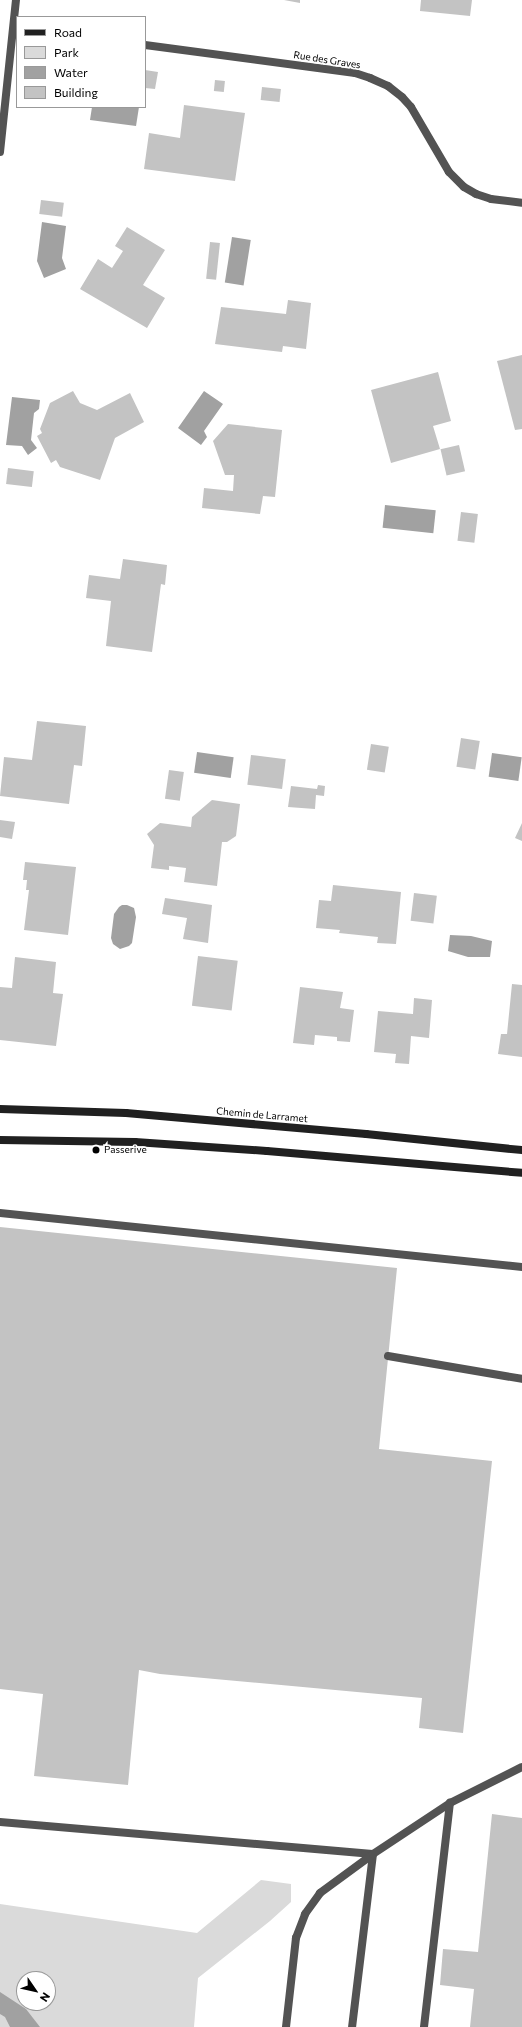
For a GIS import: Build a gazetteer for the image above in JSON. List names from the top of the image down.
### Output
{
  "streets": {
    "main road": ["Chemin de Larramet"],
    "street": ["Rue des Graves"]
  },
  "places": ["Passerive"],
  "legend": [
    "Road",
    "Park",
    "Water",
    "Building"
  ],
  "north": "bottom right"
}
